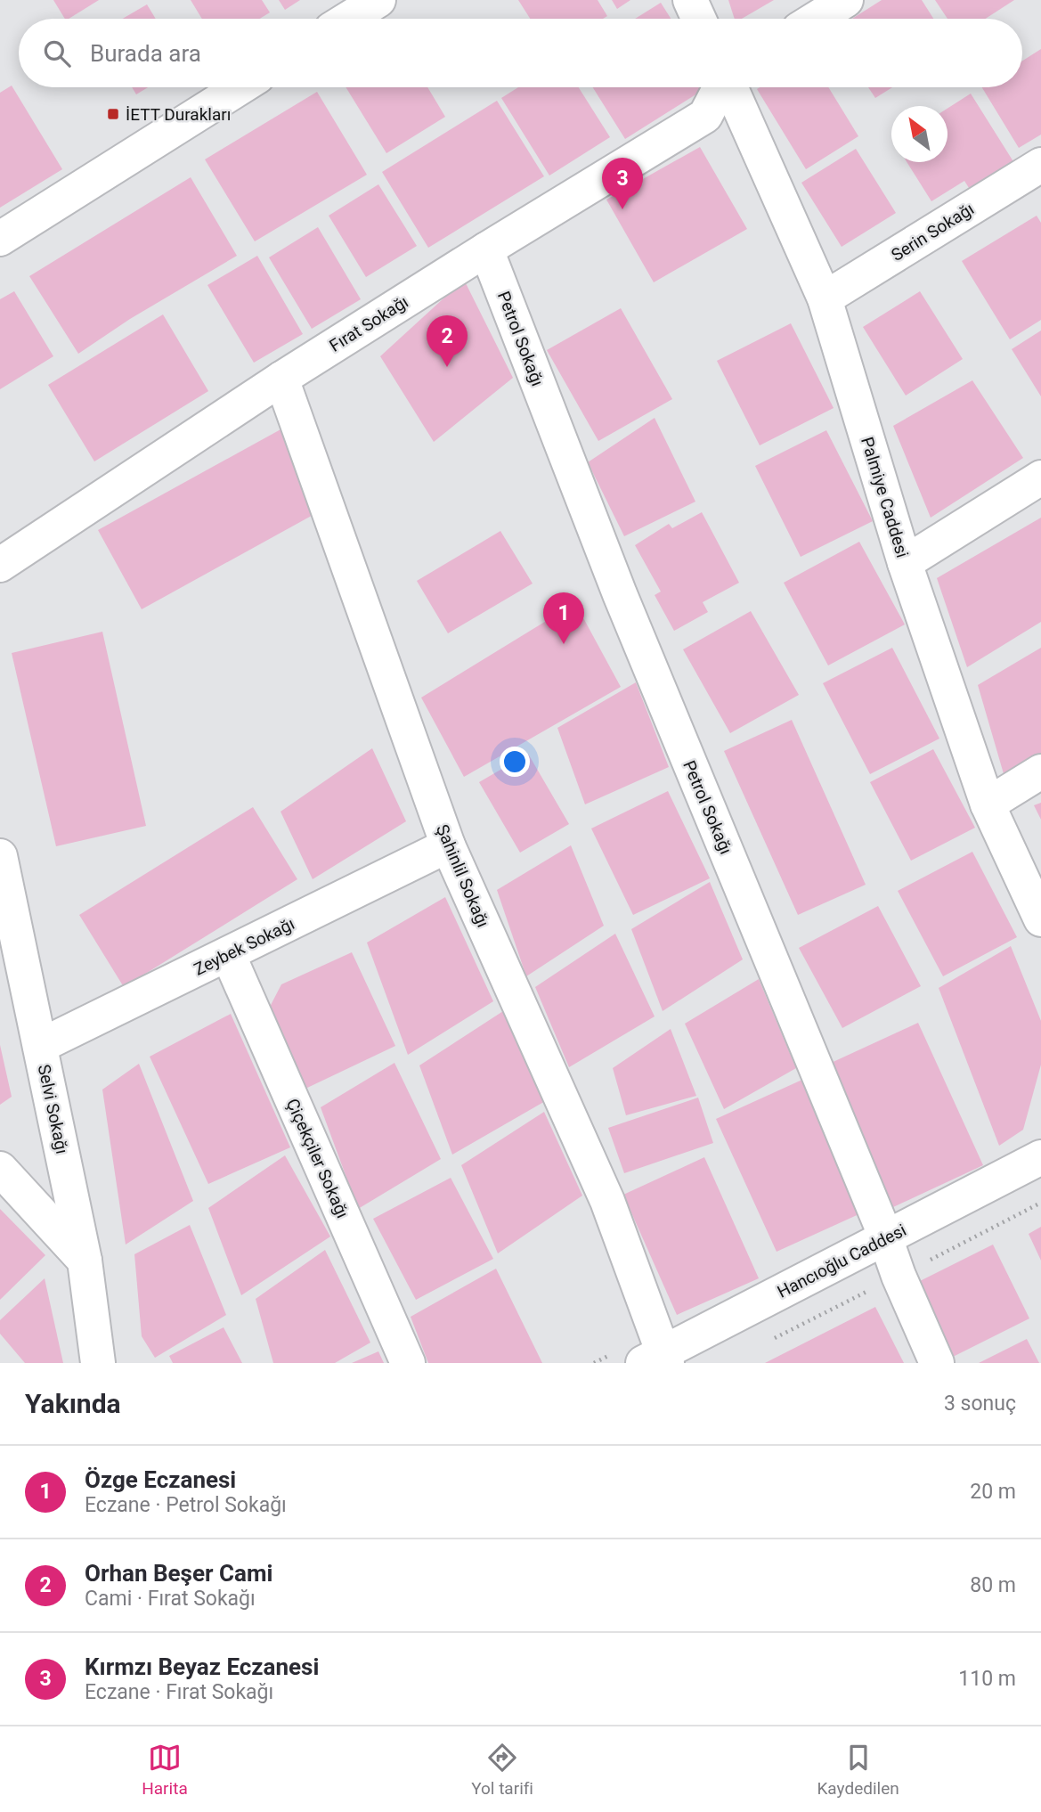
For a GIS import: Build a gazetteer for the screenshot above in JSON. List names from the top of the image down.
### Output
{
  "streets": {
    "street": [
      "Serin Sokağı",
      "Fırat Sokağı",
      "Petrol Sokağı",
      "Palmiye Caddesi",
      "Şahinlil Sokağı",
      "Zeybek Sokağı",
      "Selvi Sokağı",
      "Çiçekçiler Sokağı",
      "Hancıoğlu Caddesi"
    ]
  },
  "crossings": [
    ["Serin Sokağı", "Palmiye Caddesi"],
    ["Fırat Sokağı", "Petrol Sokağı"],
    ["Fırat Sokağı", "Şahinlil Sokağı"],
    ["Petrol Sokağı", "Hancıoğlu Caddesi"],
    ["Şahinlil Sokağı", "Zeybek Sokağı"],
    ["Şahinlil Sokağı", "Hancıoğlu Caddesi"],
    ["Zeybek Sokağı", "Selvi Sokağı"],
    ["Zeybek Sokağı", "Çiçekçiler Sokağı"]
  ],
  "places": {
    "transit": ["İETT Durakları"]
  },
  "north": "top left",
  "page": {
    "search": "Burada ara",
    "pins": ["3", "2", "1"],
    "heading": ["Yakında", "3 sonuç"],
    "list": [
      {
        "mark": "1",
        "name": "Özge Eczanesi",
        "note": "Eczane · Petrol Sokağı",
        "value": "20 m"
      },
      {
        "mark": "2",
        "name": "Orhan Beşer Cami",
        "note": "Cami · Fırat Sokağı",
        "value": "80 m"
      },
      {
        "mark": "3",
        "name": "Kırmzı Beyaz Eczanesi",
        "note": "Eczane · Fırat Sokağı",
        "value": "110 m"
      }
    ],
    "nav": ["Harita", "Yol tarifi", "Kaydedilen"]
  }
}
